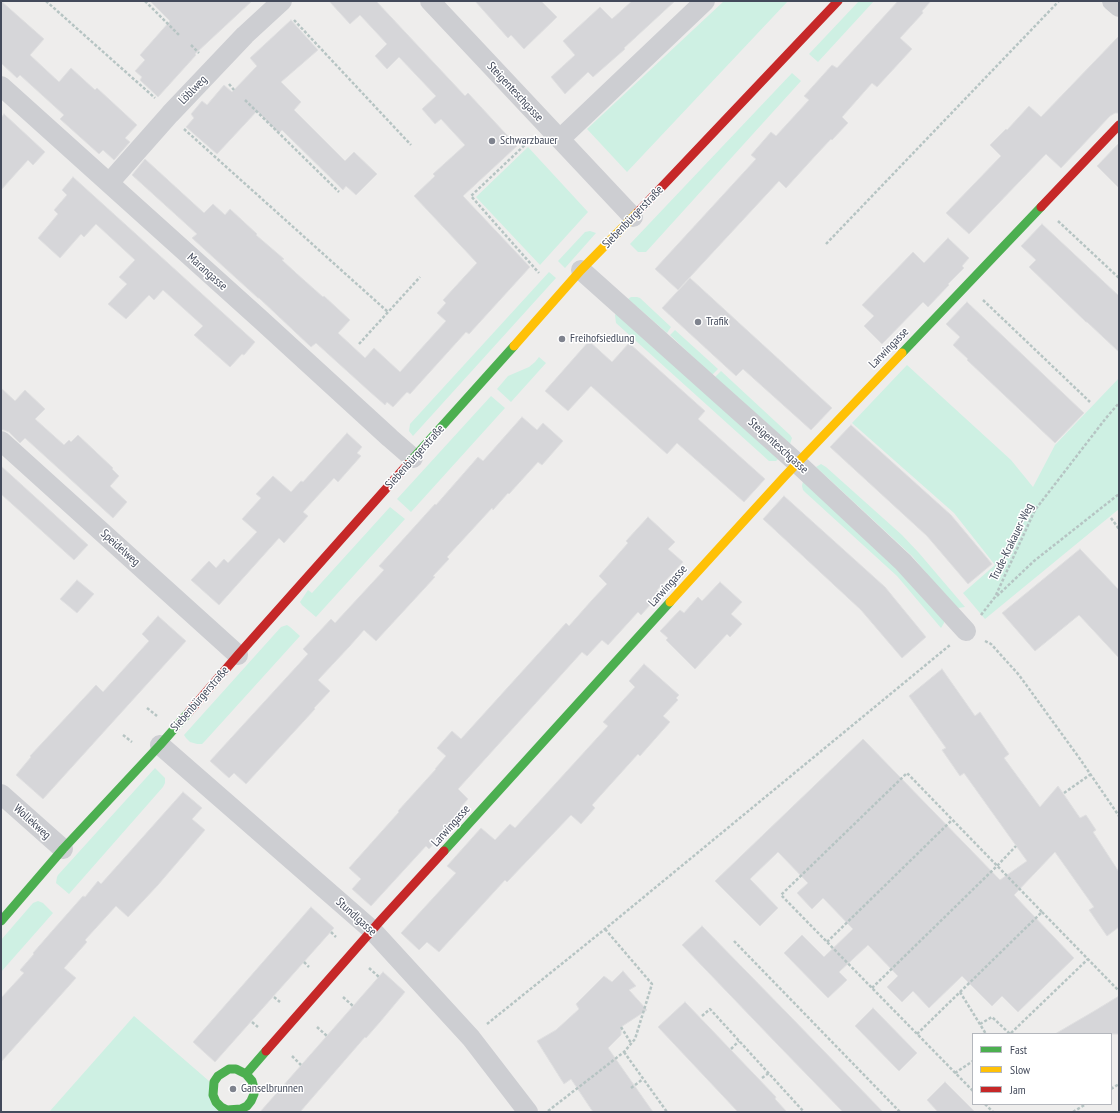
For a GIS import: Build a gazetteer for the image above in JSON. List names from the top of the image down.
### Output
{
  "streets": {
    "street": [
      "Löblweg",
      "Steigenteschgasse",
      "Siebenbürgerstraße",
      "Marangasse",
      "Larwingasse",
      "Speidelweg",
      "Wollekweg",
      "Stundlgasse"
    ],
    "path": ["Trude-Krakauer-Weg"]
  },
  "crossings": [
    ["Löblweg", "Marangasse"],
    ["Steigenteschgasse", "Siebenbürgerstraße"],
    ["Steigenteschgasse", "Larwingasse"],
    ["Steigenteschgasse", "Trude-Krakauer-Weg"],
    ["Siebenbürgerstraße", "Marangasse"],
    ["Siebenbürgerstraße", "Speidelweg"],
    ["Siebenbürgerstraße", "Wollekweg"],
    ["Siebenbürgerstraße", "Stundlgasse"],
    ["Larwingasse", "Stundlgasse"],
    ["Trude-Krakauer-Weg", "Stundlgasse"]
  ],
  "places": [
    "Schwarzbauer",
    "Trafik",
    "Freihofsiedlung",
    "Ganselbrunnen"
  ],
  "legend": ["Fast", "Slow", "Jam"]
}
